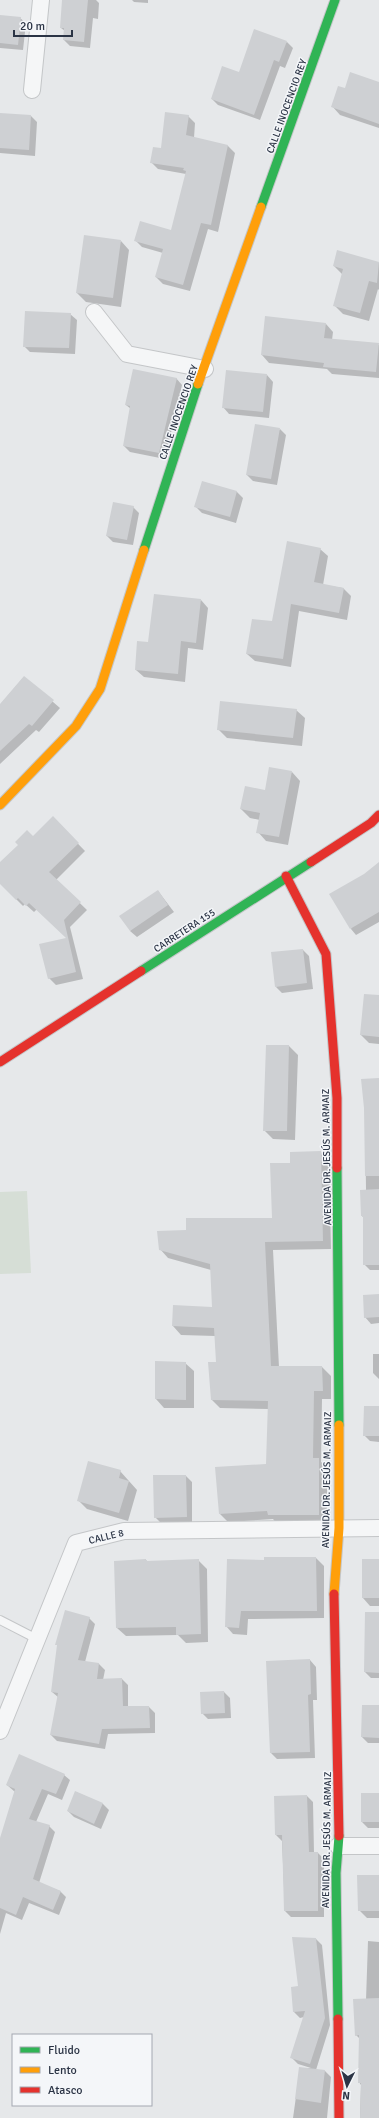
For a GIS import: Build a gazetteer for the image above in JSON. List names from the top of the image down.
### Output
{
  "streets": {
    "street": [
      "CALLE INOCENCIO REY",
      "CARRETERA 155",
      "AVENIDA DR. JESÚS M. ARMAIZ",
      "CALLE 8"
    ]
  },
  "crossings": [
    ["CARRETERA 155", "AVENIDA DR. JESÚS M. ARMAIZ"],
    ["AVENIDA DR. JESÚS M. ARMAIZ", "CALLE 8"]
  ],
  "legend": ["Fluido", "Lento", "Atasco"],
  "scale_bar": "20 m",
  "north": "bottom"
}
